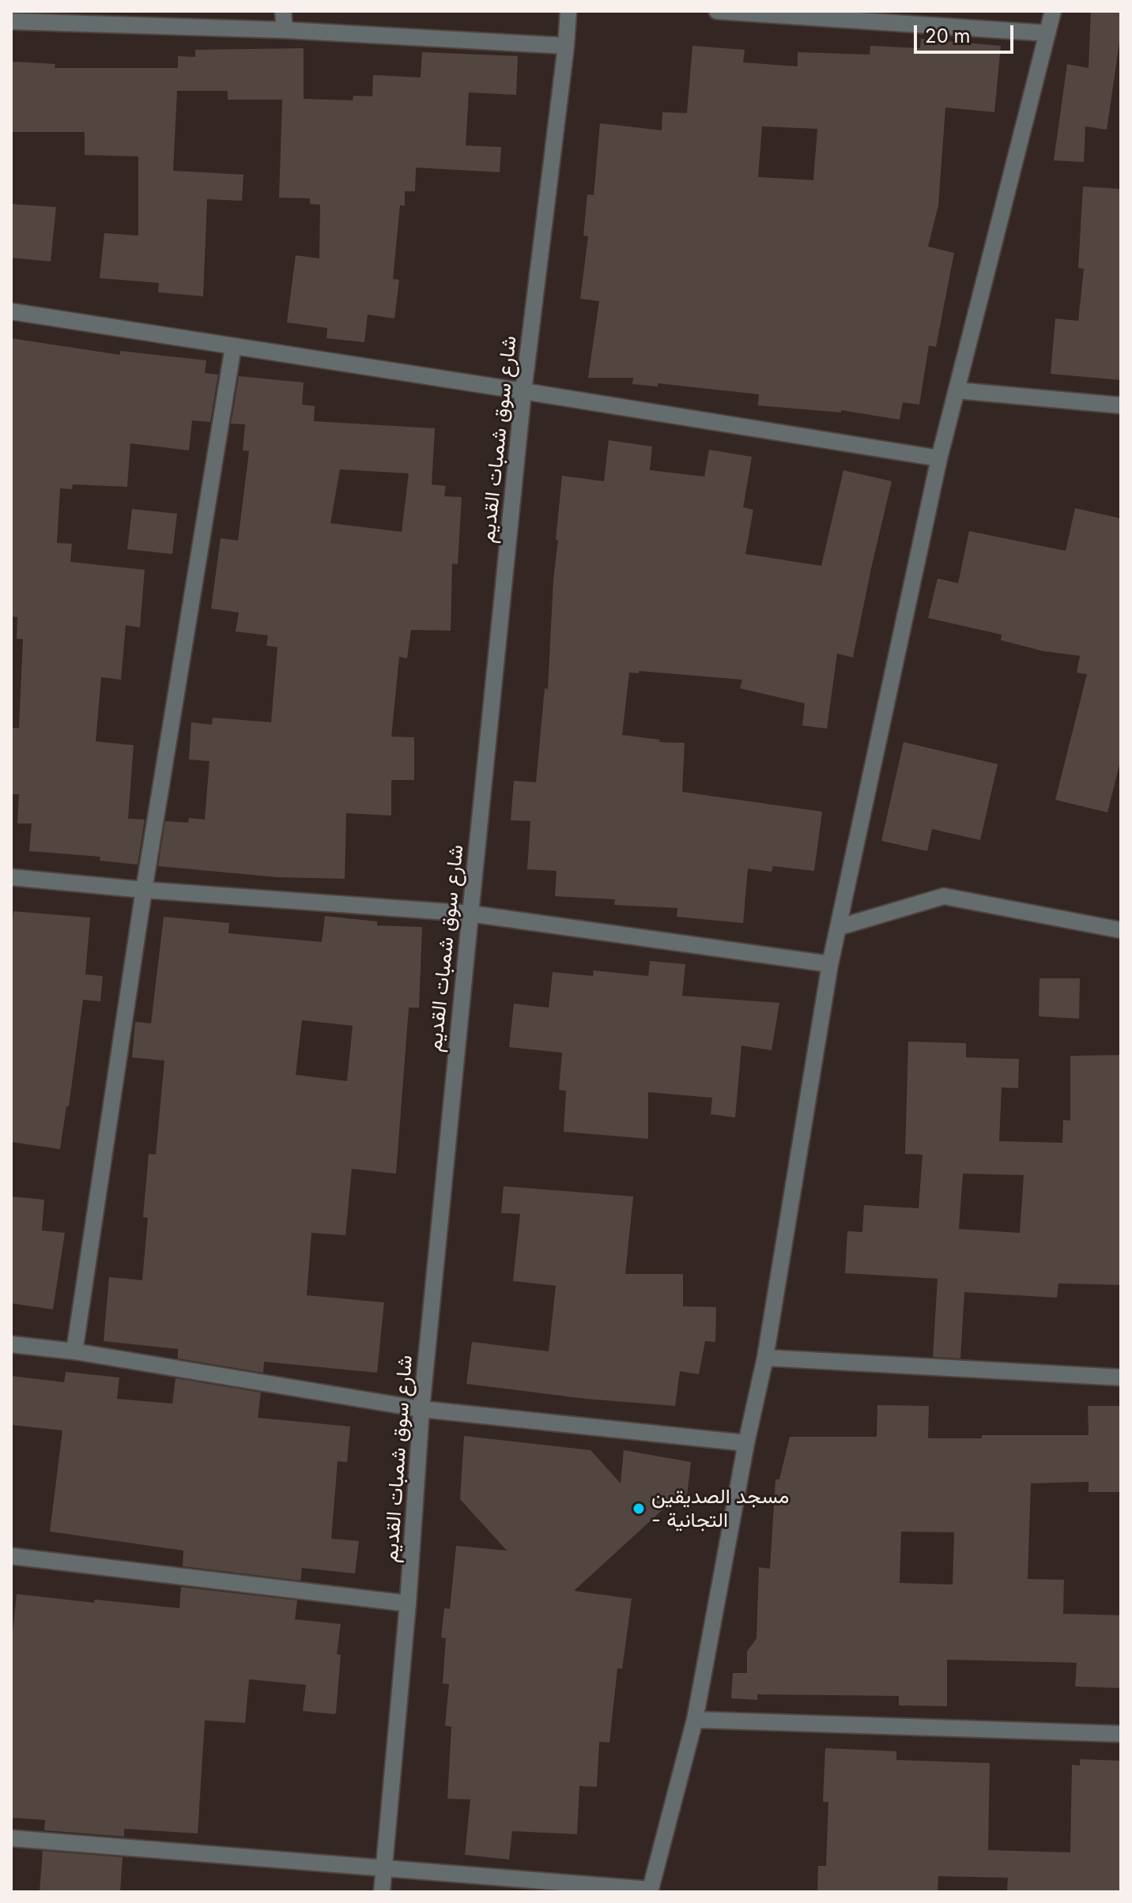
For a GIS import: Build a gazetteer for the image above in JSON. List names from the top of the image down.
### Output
{
  "streets": {
    "street": ["شارع سوق شمبات القديم"]
  },
  "places": ["مسجد الصديقين - التجانية"],
  "scale_bar": "20 m"
}
